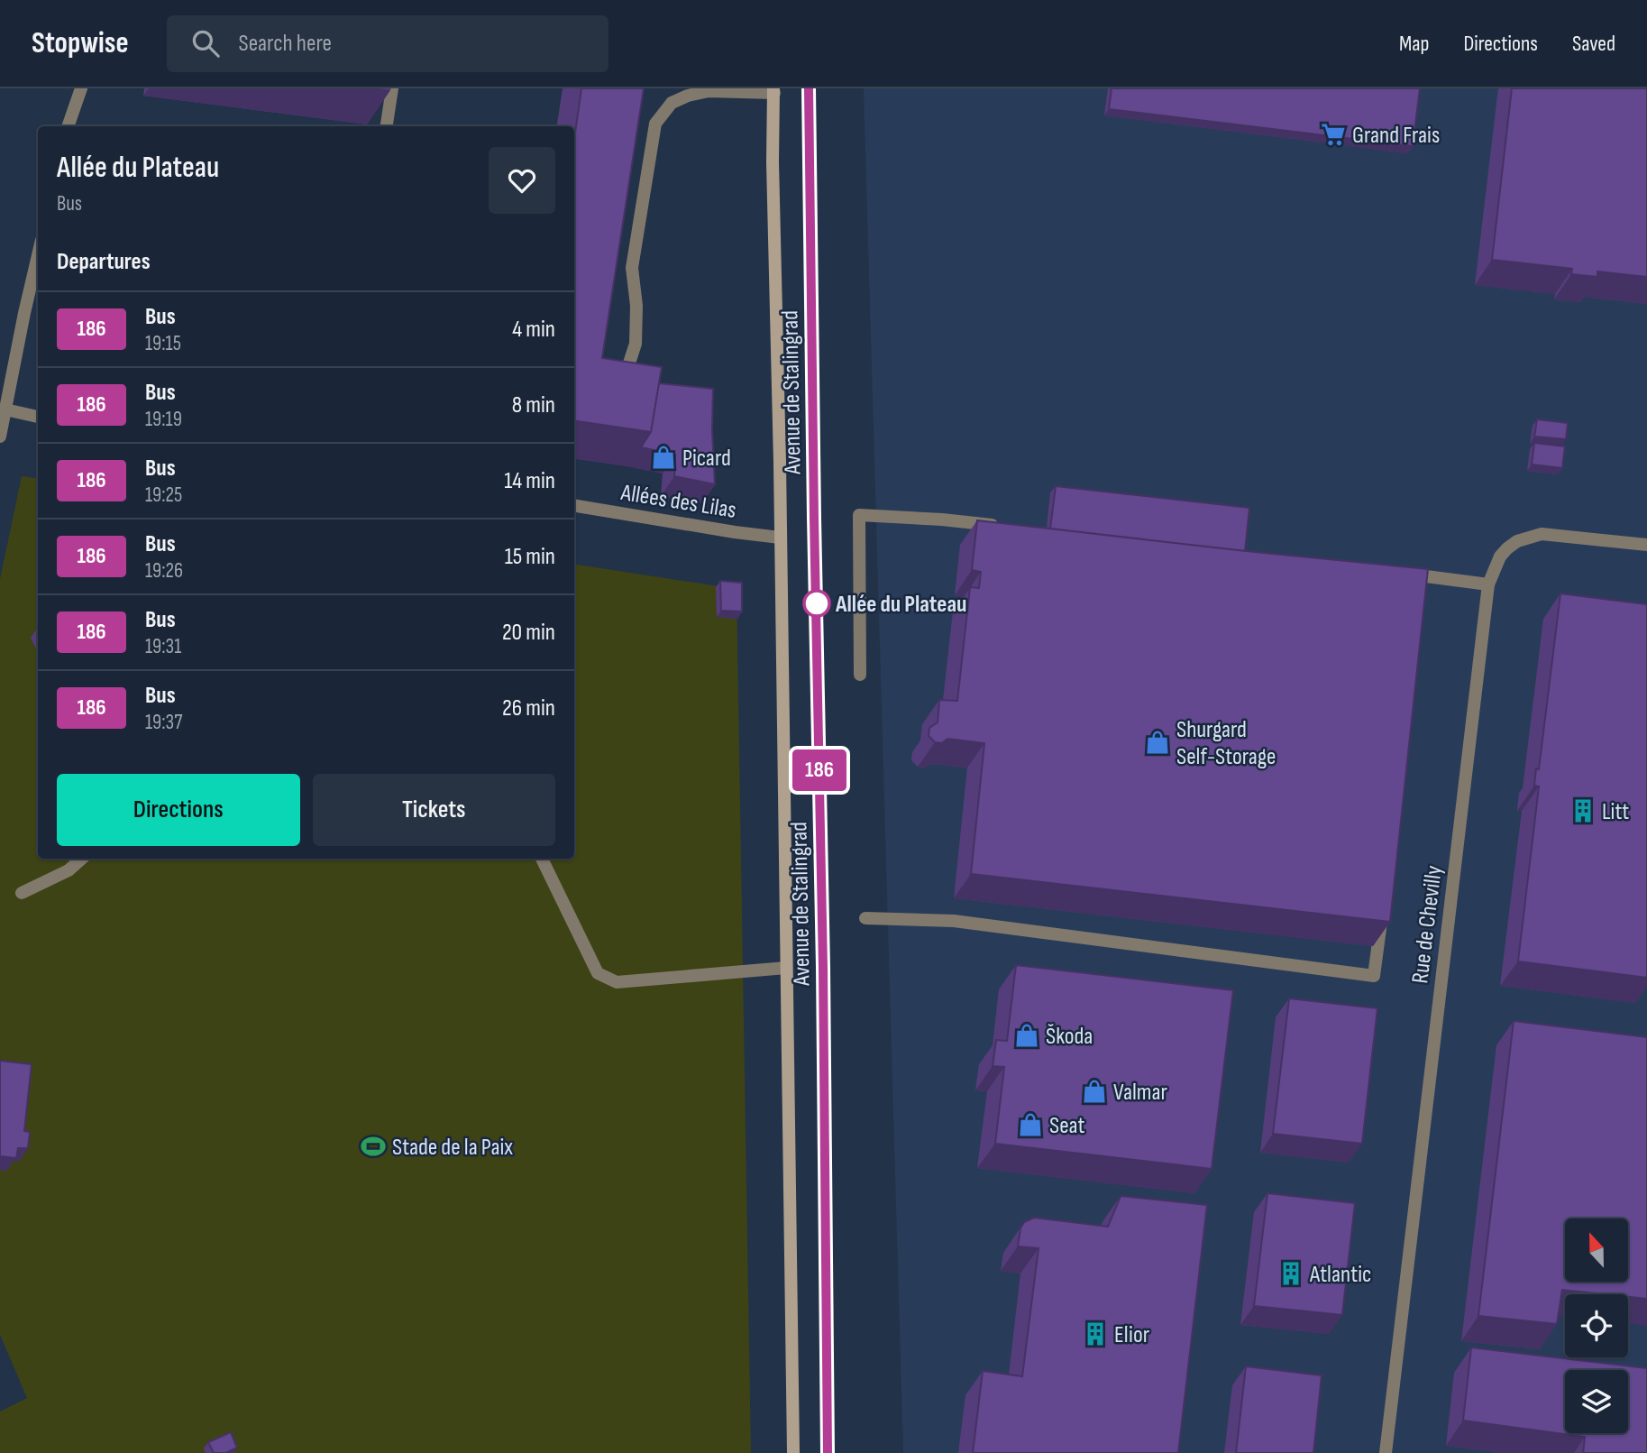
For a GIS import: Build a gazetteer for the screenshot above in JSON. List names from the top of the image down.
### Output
{
  "streets": {
    "main road": ["Avenue de Stalingrad"],
    "street": ["Allées des Lilas", "Rue de Chevilly"]
  },
  "crossings": [
    ["Avenue de Stalingrad", "Allées des Lilas"]
  ],
  "places": {
    "supermarket": ["Grand Frais"],
    "shop": [
      "Picard",
      "Shurgard Self-Storage",
      "Škoda",
      "Valmar",
      "Seat"
    ],
    "other": ["Allée du Plateau"],
    "building": ["Litt", "Atlantic", "Elior"],
    "sports": ["Stade de la Paix"]
  },
  "lines": ["bus line 186"],
  "north": "top",
  "page": {
    "header": "Stopwise",
    "search": "Search here",
    "nav": ["Map", "Directions", "Saved"],
    "on_map": "186",
    "heading": [
      ["Allée du Plateau", "Bus"],
      "Departures"
    ],
    "list": [
      {
        "mark": "186",
        "name": "Bus",
        "note": "19:15",
        "value": "4 min"
      },
      {
        "mark": "186",
        "name": "Bus",
        "note": "19:19",
        "value": "8 min"
      },
      {
        "mark": "186",
        "name": "Bus",
        "note": "19:25",
        "value": "14 min"
      },
      {
        "mark": "186",
        "name": "Bus",
        "note": "19:26",
        "value": "15 min"
      },
      {
        "mark": "186",
        "name": "Bus",
        "note": "19:31",
        "value": "20 min"
      },
      {
        "mark": "186",
        "name": "Bus",
        "note": "19:37",
        "value": "26 min"
      }
    ],
    "buttons": ["Directions", "Tickets"]
  }
}
